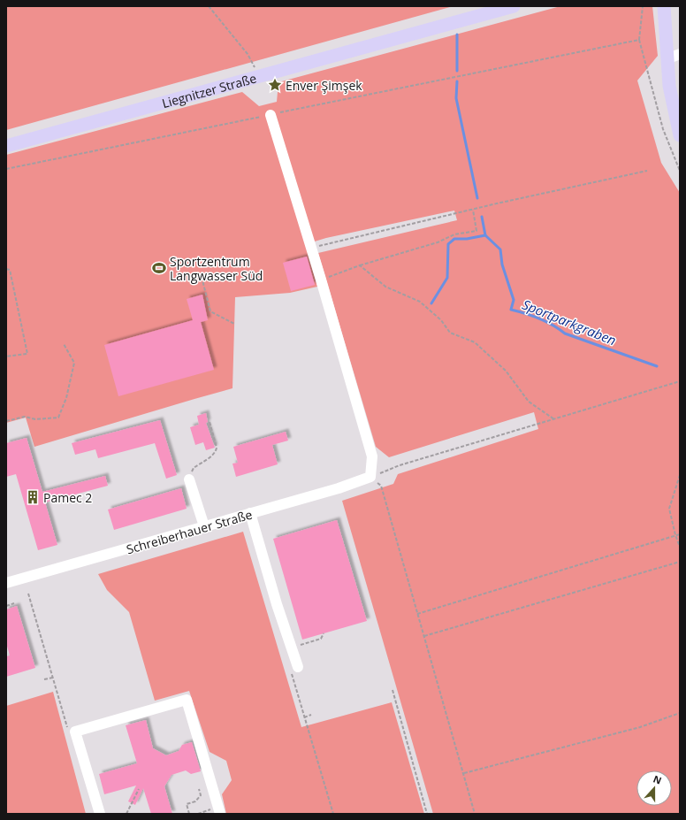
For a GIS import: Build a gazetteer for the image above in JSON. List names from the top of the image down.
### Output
{
  "streets": {
    "main road": ["Liegnitzer Straße"],
    "street": ["Schreiberhauer Straße"]
  },
  "water": ["Sportparkgraben"],
  "places": {
    "place": ["Enver Şimşek"],
    "sports": ["Sportzentrum Langwasser Süd"],
    "building": ["Pamec 2"]
  },
  "north": "top"
}
